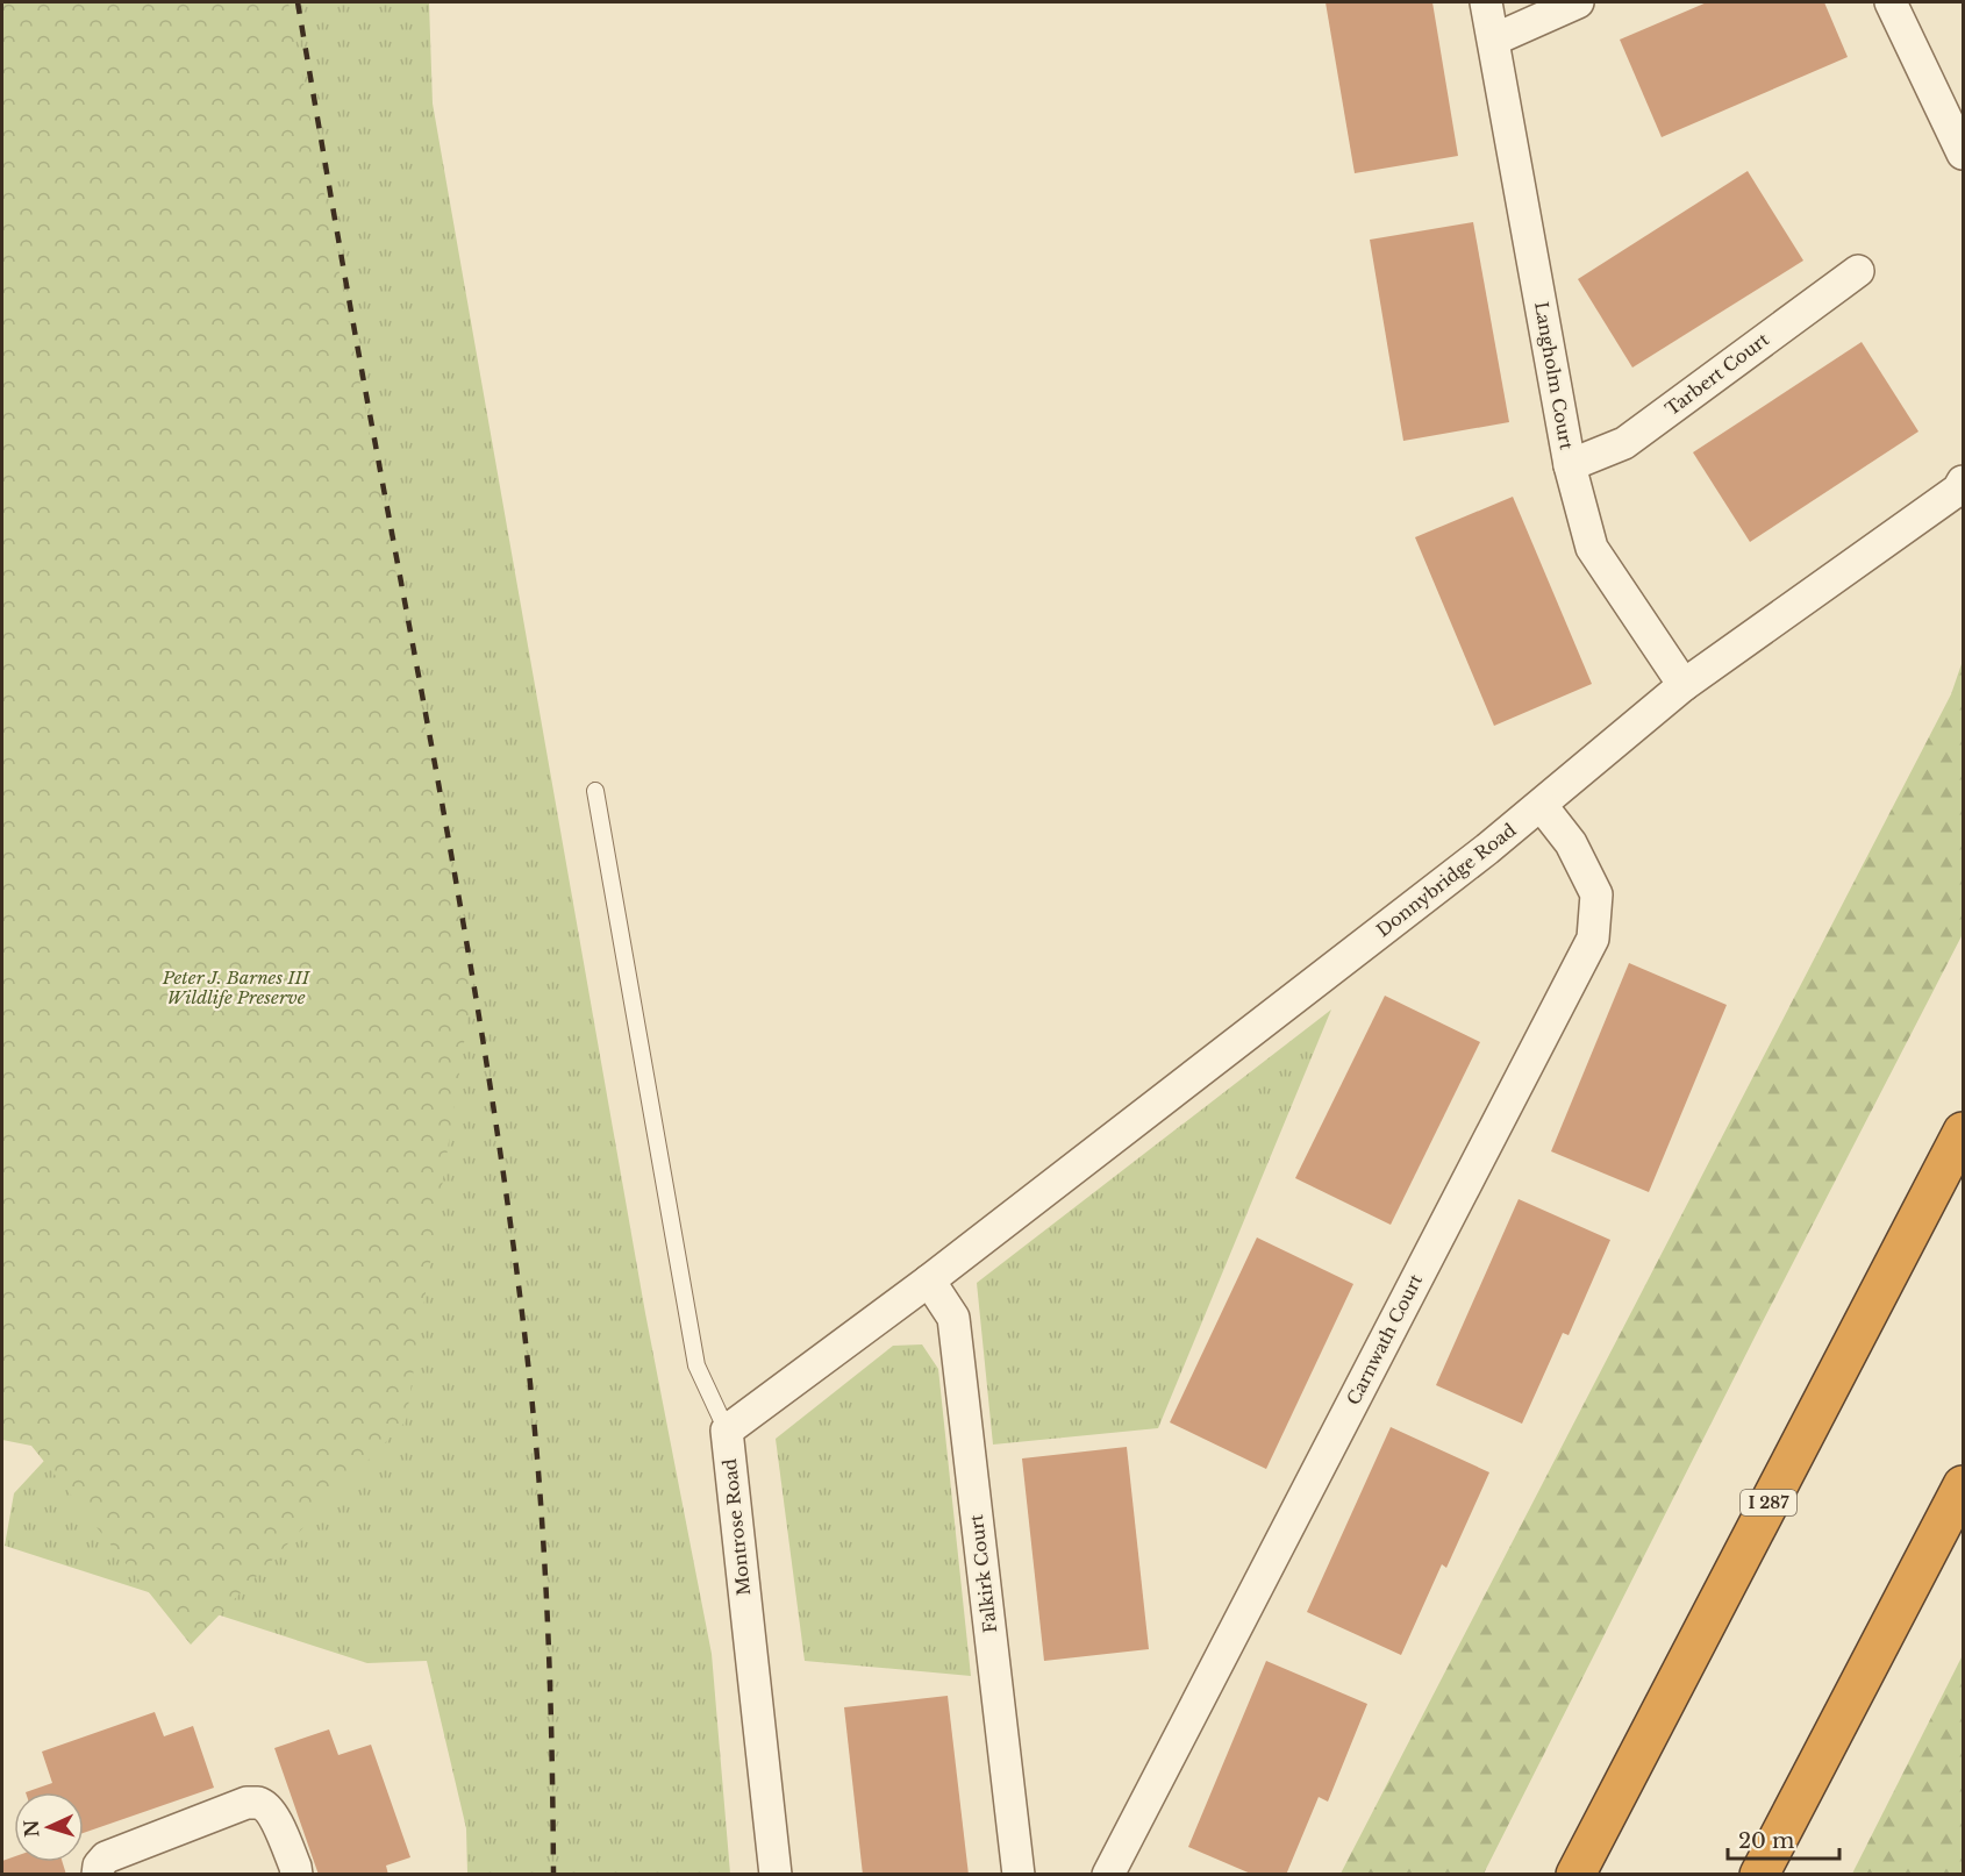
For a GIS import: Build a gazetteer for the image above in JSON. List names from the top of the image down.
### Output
{
  "streets": {
    "highway": ["I 287"],
    "street": [
      "Tarbert Court",
      "Langholm Court",
      "Donnybridge Road",
      "Carnwath Court",
      "Montrose Road",
      "Falkirk Court"
    ]
  },
  "crossings": [
    ["Tarbert Court", "Langholm Court"],
    ["Langholm Court", "Donnybridge Road"],
    ["Donnybridge Road", "Carnwath Court"],
    ["Donnybridge Road", "Falkirk Court"]
  ],
  "parks": ["Peter J. Barnes III Wildlife Preserve"],
  "scale_bar": "20 m",
  "north": "left"
}
